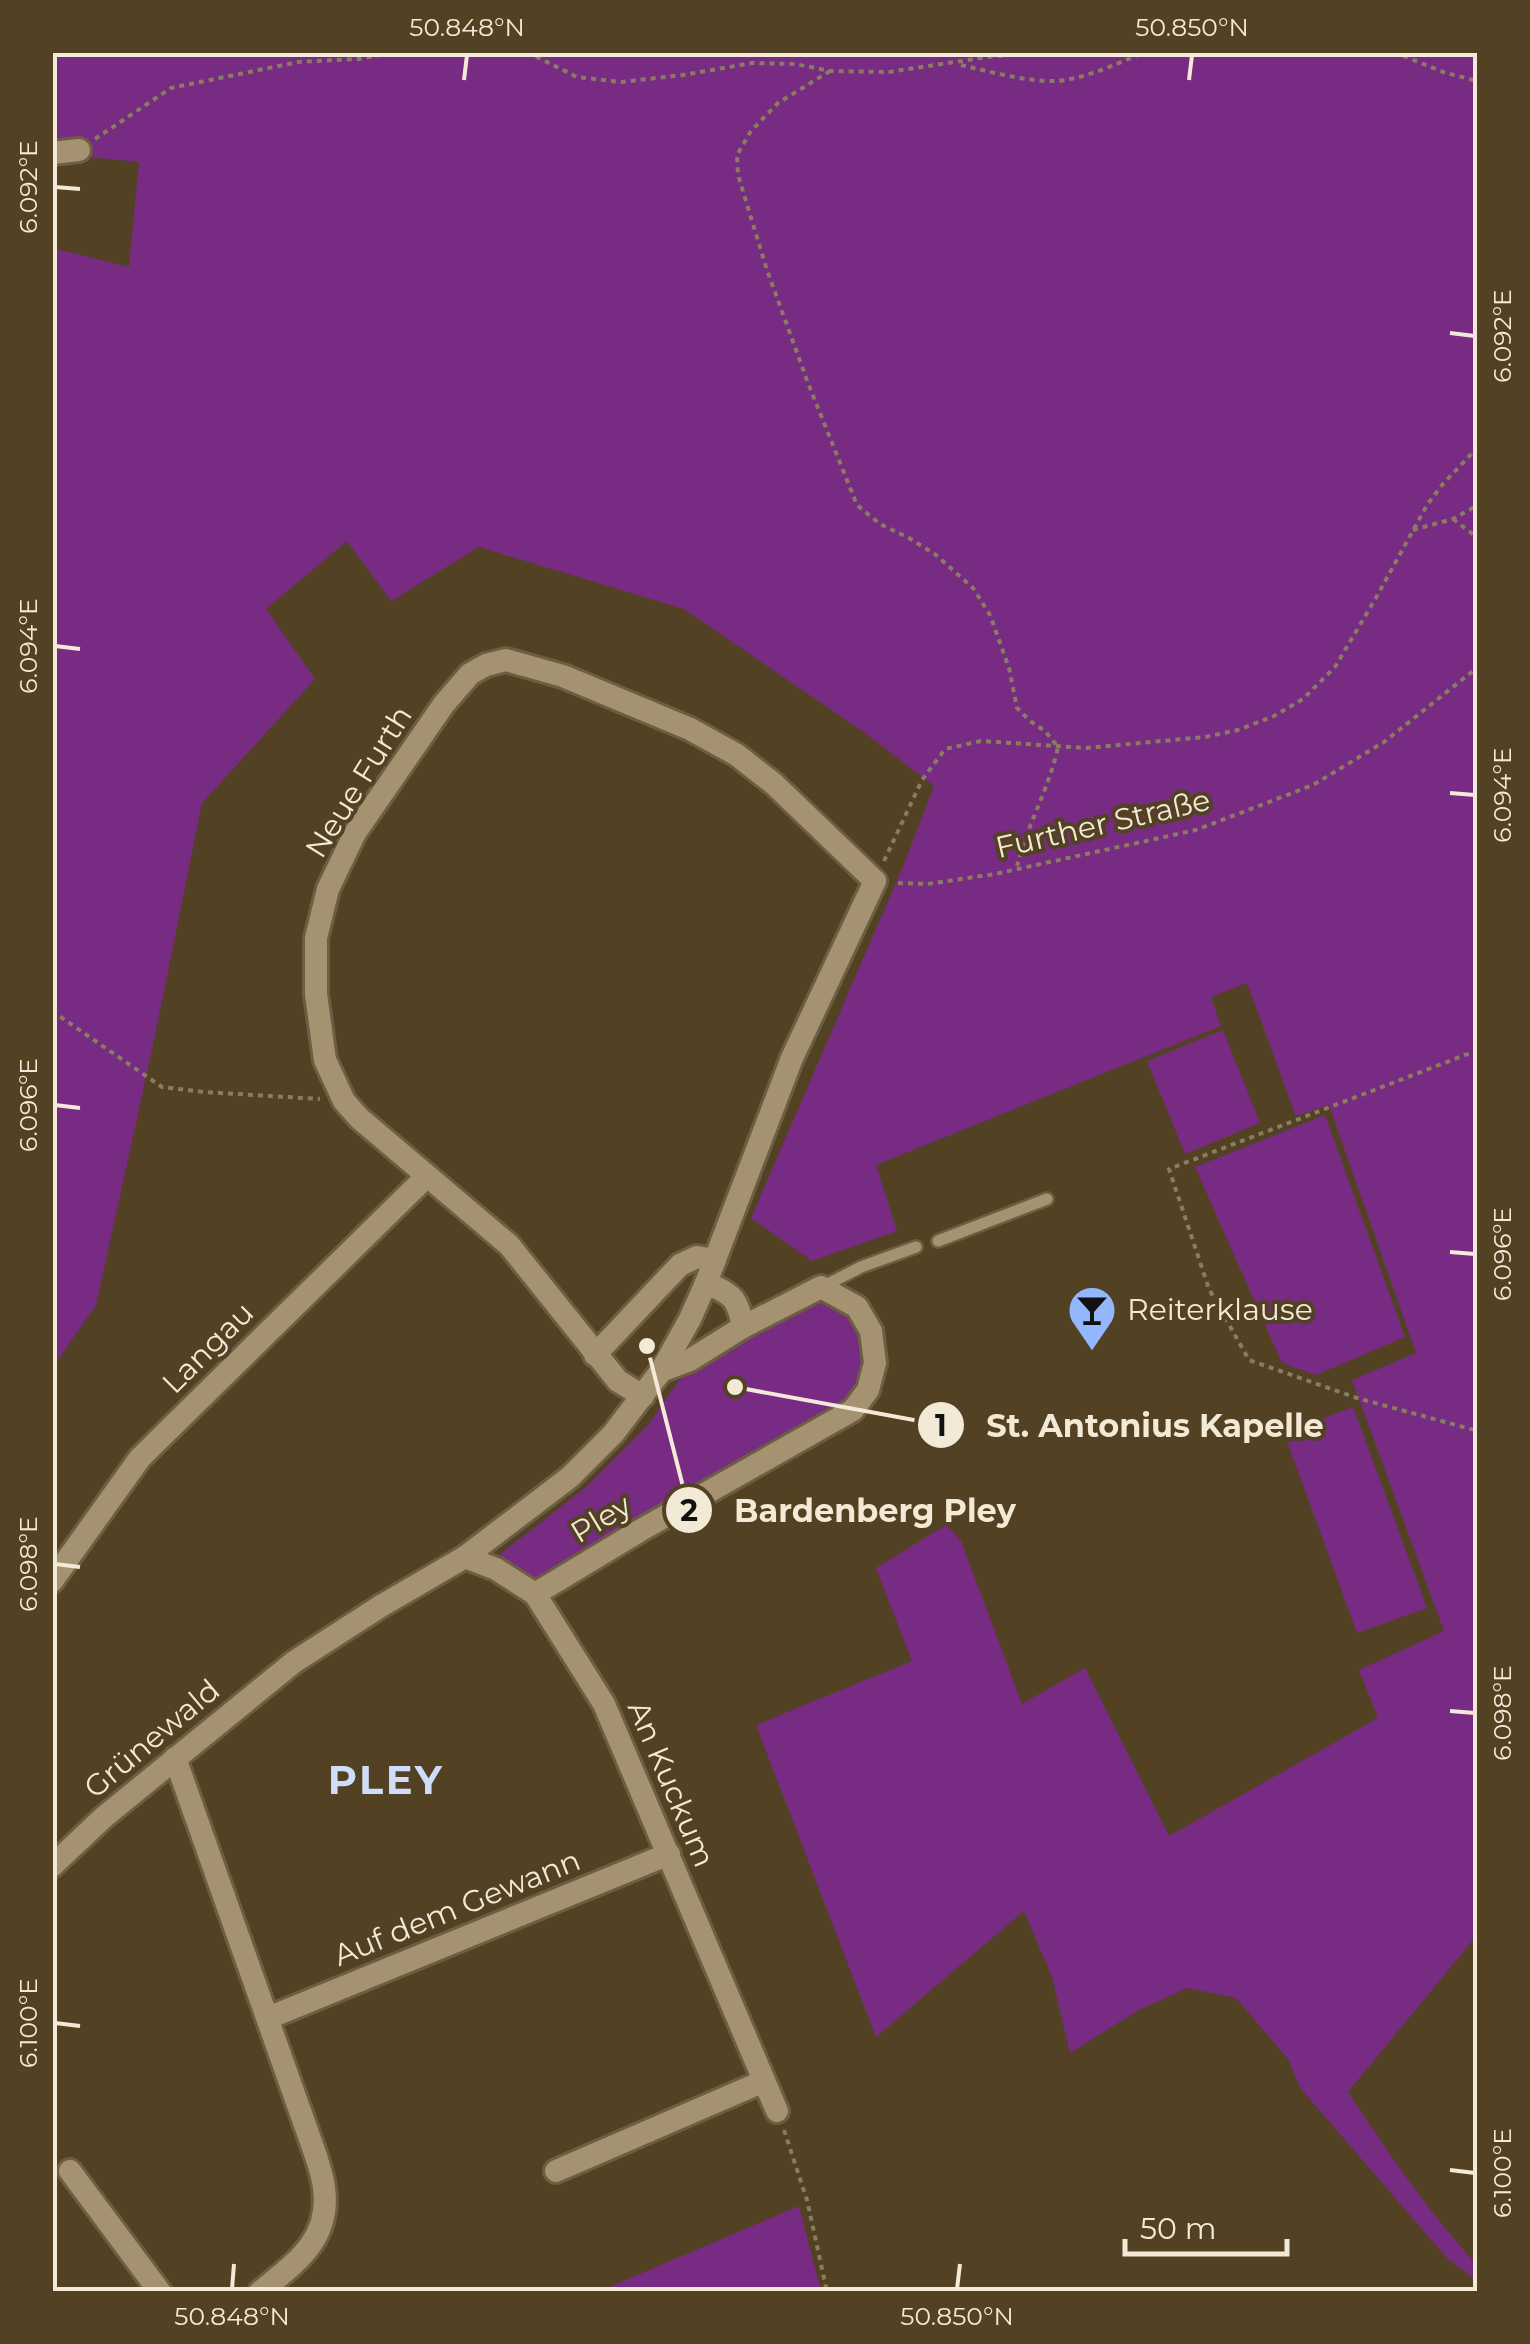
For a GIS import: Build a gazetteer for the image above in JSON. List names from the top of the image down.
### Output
{
  "streets": {
    "street": [
      "Neue Furth",
      "Langau",
      "Pley",
      "Grünewald",
      "An Kuckum",
      "Auf dem Gewann"
    ],
    "path": ["Further Straße"]
  },
  "crossings": [
    ["Neue Furth", "Further Straße"],
    ["Neue Furth", "Langau"],
    ["Neue Furth", "Pley"],
    ["Further Straße", "Pley"],
    ["Pley", "Grünewald"],
    ["Pley", "An Kuckum"],
    ["An Kuckum", "Auf dem Gewann"]
  ],
  "districts": ["PLEY"],
  "places": {
    "other": ["Bardenberg Pley", "St. Antonius Kapelle"],
    "bar": ["Reiterklause"]
  },
  "scale_bar": "50 m",
  "coordinates": [
    "50.848°N",
    "50.850°N",
    "6.092°E",
    "6.094°E",
    "6.096°E",
    "6.098°E",
    "6.100°E"
  ]
}
